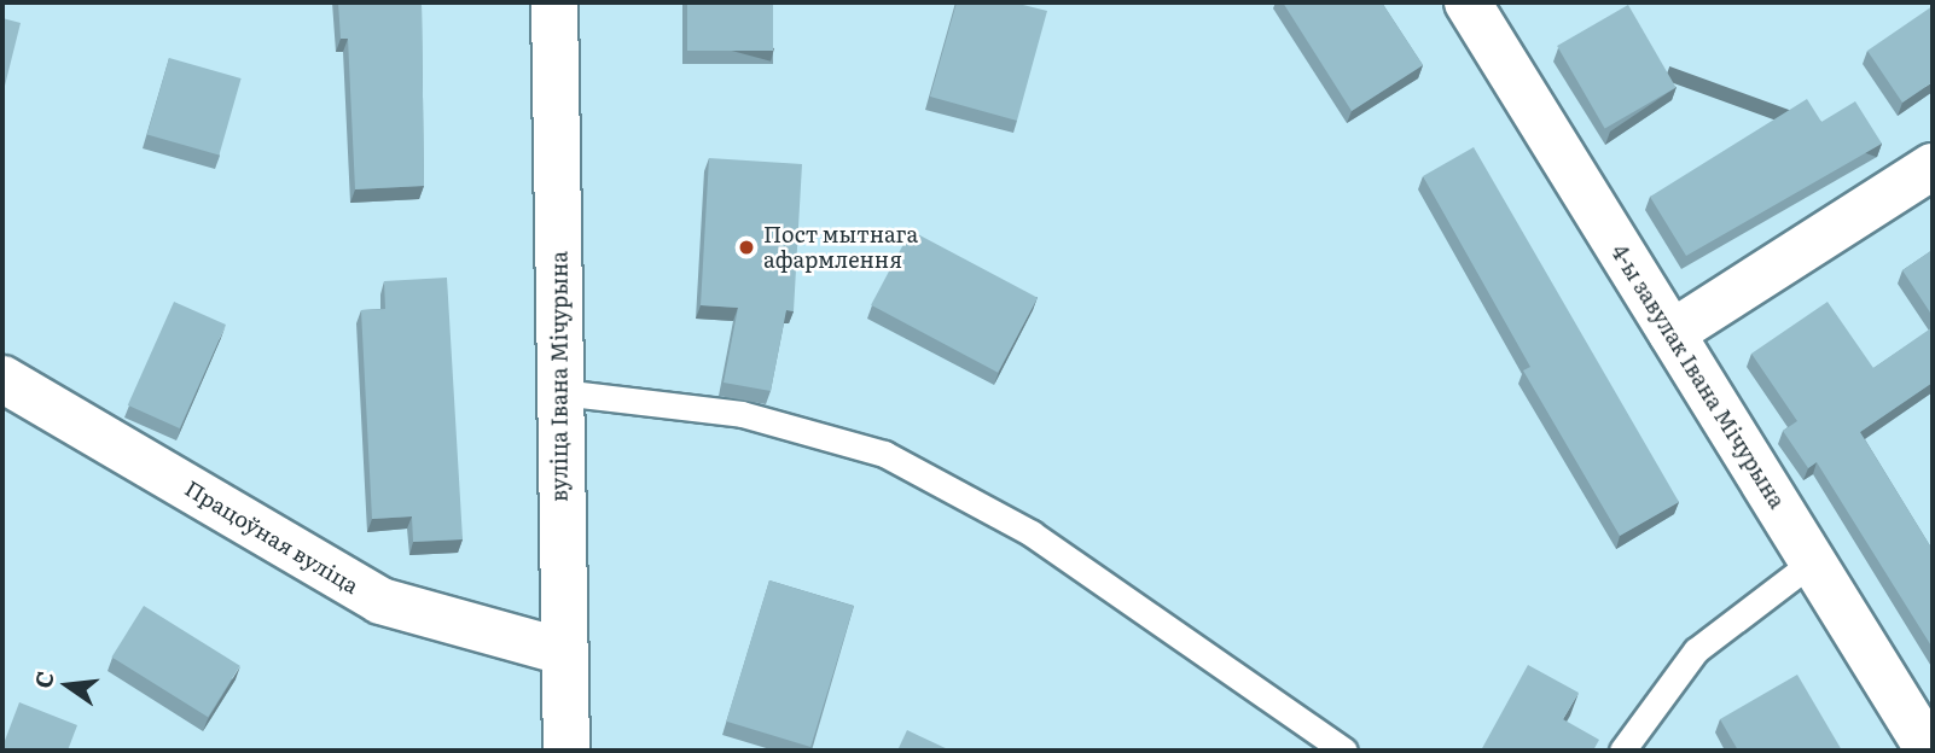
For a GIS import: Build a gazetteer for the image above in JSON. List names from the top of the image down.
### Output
{
  "streets": {
    "street": ["вуліца Івана Мічурына", "4-ы завулак Івана Мічурына", "Працоўная вуліца"]
  },
  "crossings": [
    ["вуліца Івана Мічурына", "Працоўная вуліца"]
  ],
  "places": ["Пост мытнага афармлення"],
  "north": "left"
}
